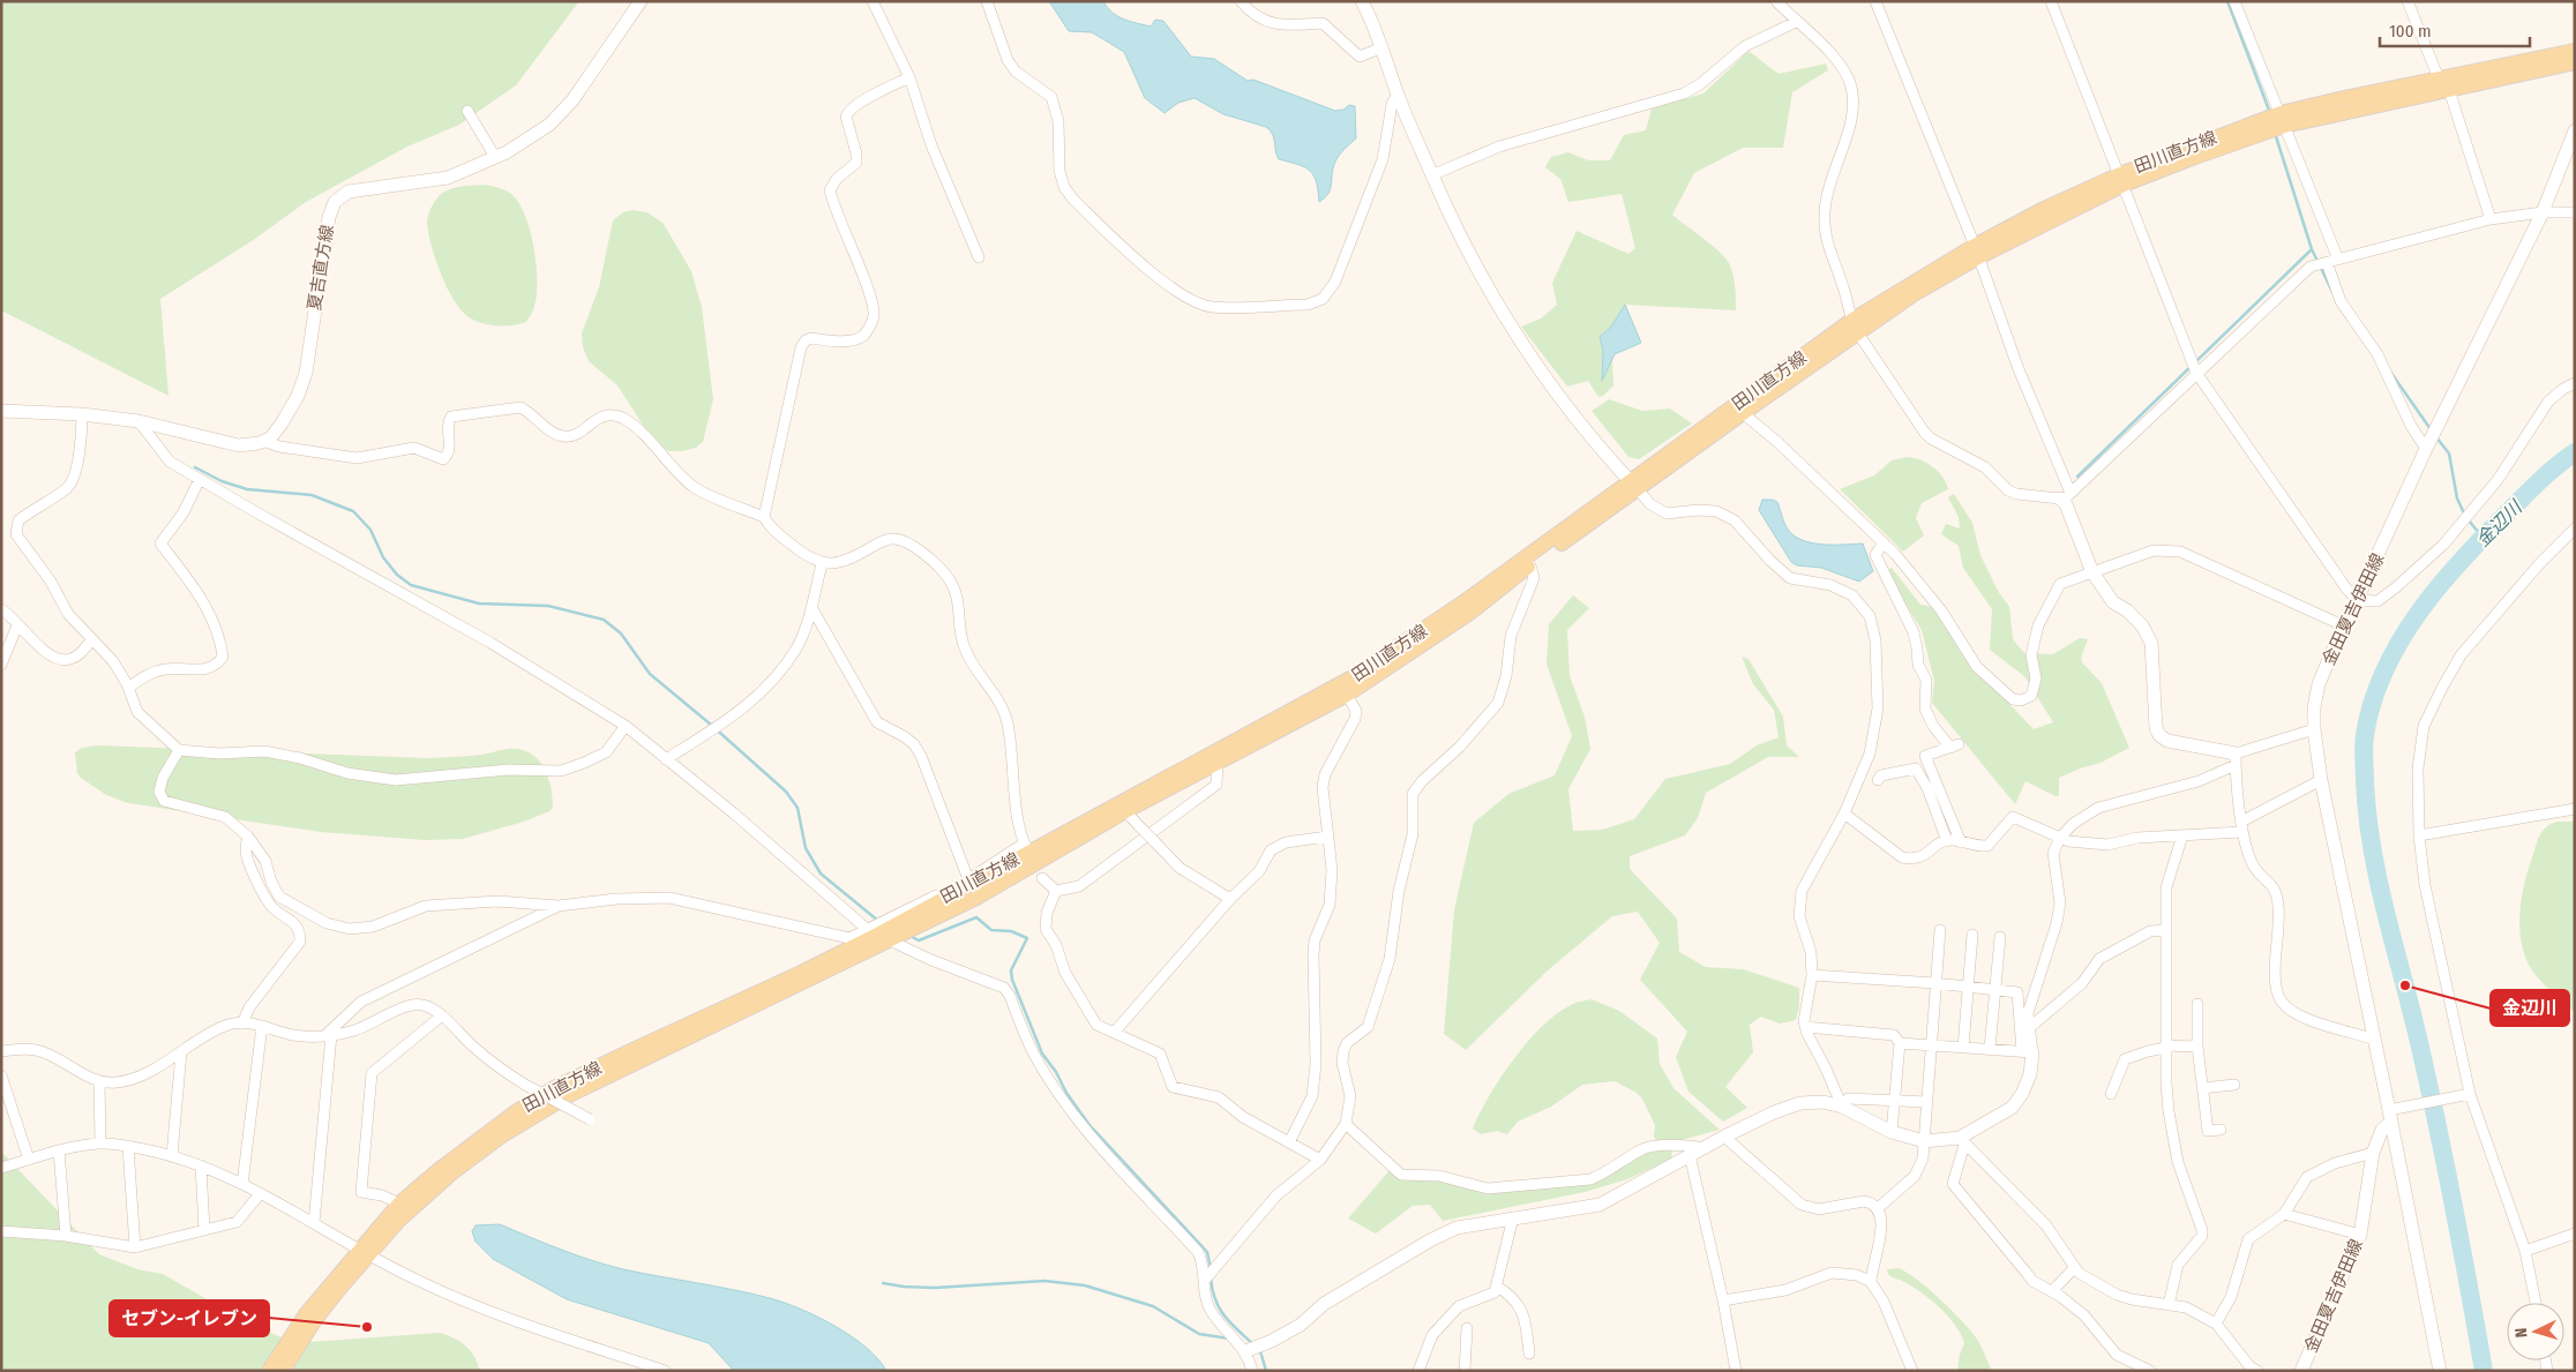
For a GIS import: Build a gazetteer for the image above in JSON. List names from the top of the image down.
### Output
{
  "streets": {
    "main road": ["田川直方線", "夏吉直方線", "金田夏吉伊田線"]
  },
  "water": ["金辺川"],
  "places": ["金辺川", "セブン-イレブン"],
  "scale_bar": "100 m",
  "north": "left"
}
